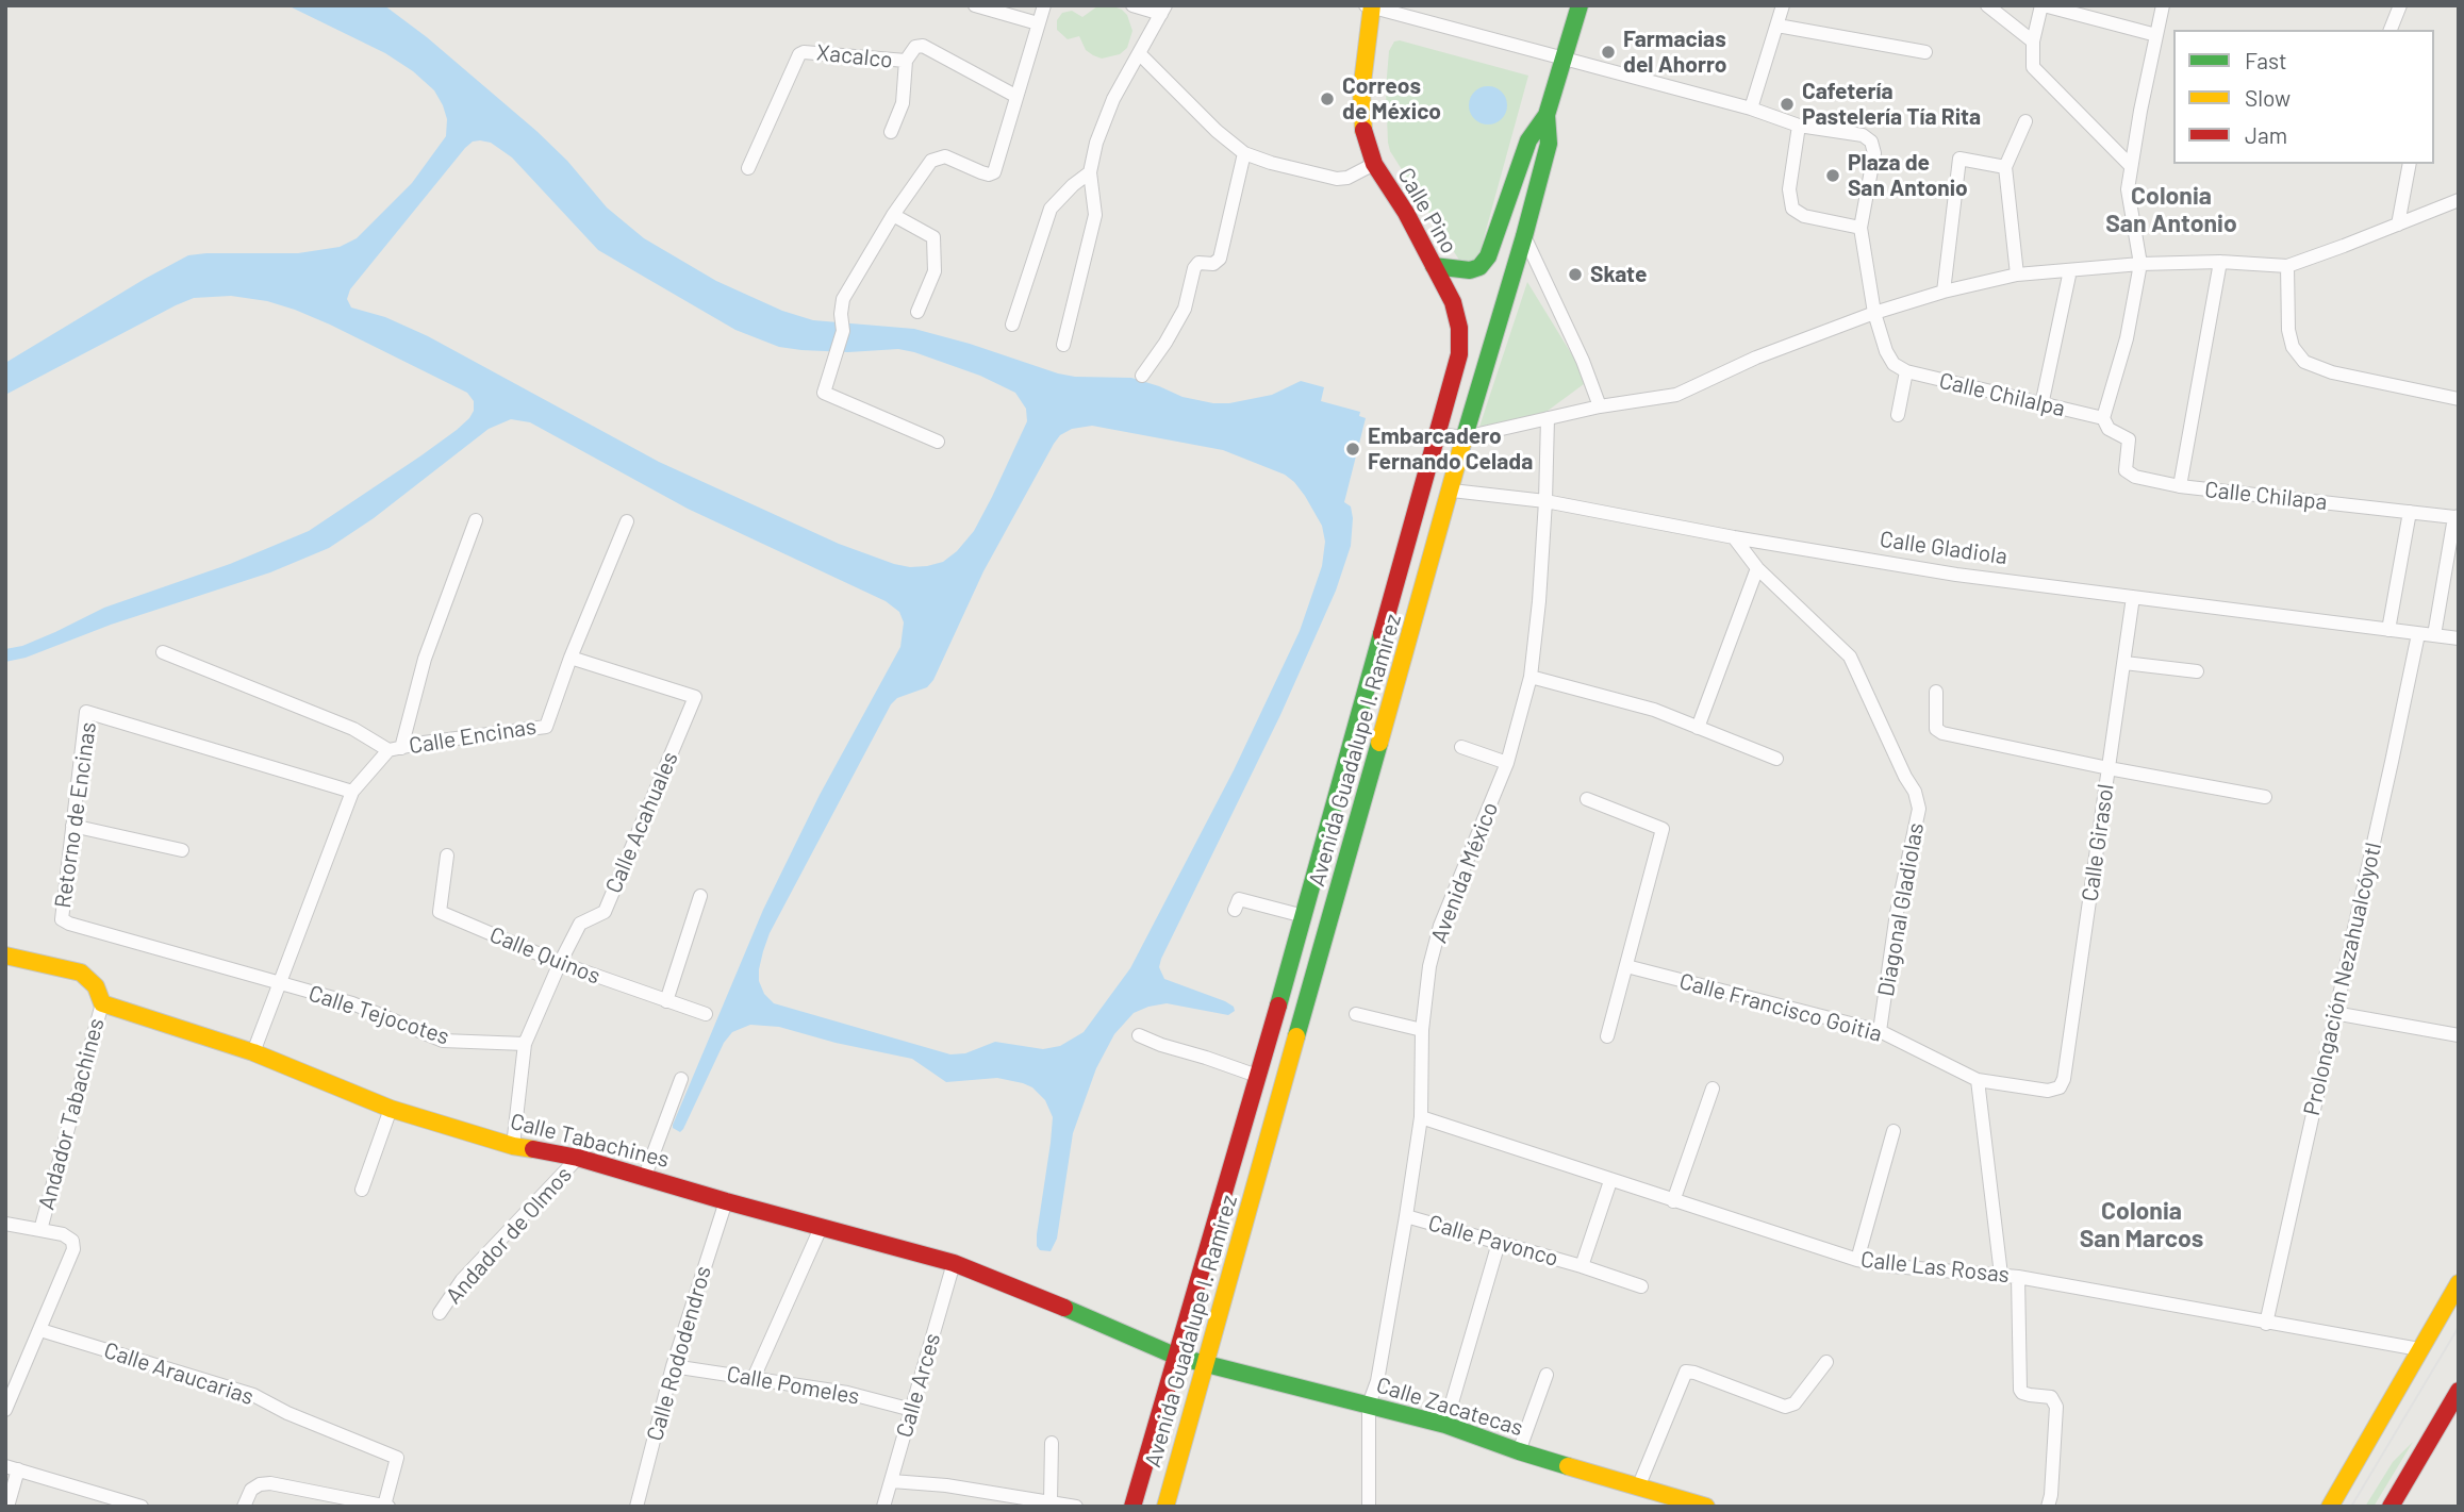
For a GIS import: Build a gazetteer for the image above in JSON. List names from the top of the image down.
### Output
{
  "streets": {
    "street": [
      "Xacalco",
      "Calle Pino",
      "Calle Chilalpa",
      "Calle Chilapa",
      "Calle Gladiola",
      "Calle Encinas",
      "Avenida Guadalupe I. Ramírez",
      "Retorno de Encinas",
      "Calle Acahuales",
      "Calle Girasol",
      "Avenida México",
      "Diagonal Gladiolas",
      "Calle Quinos",
      "Prolongación Nezahualcóyotl",
      "Calle Francisco Goitia",
      "Calle Tejocotes",
      "Andador Tabachines",
      "Calle Tabachines",
      "Andador de Olmos",
      "Calle Pavonco",
      "Calle Las Rosas",
      "Calle Rododendros",
      "Calle Araucarias",
      "Calle Pomeles",
      "Calle Arces",
      "Calle Zacatecas"
    ]
  },
  "crossings": [
    ["Calle Pino", "Avenida Guadalupe I. Ramírez"],
    ["Calle Chilalpa", "Calle Chilapa"],
    ["Calle Gladiola", "Avenida Guadalupe I. Ramírez"],
    ["Calle Gladiola", "Calle Girasol"],
    ["Calle Gladiola", "Avenida México"],
    ["Calle Gladiola", "Diagonal Gladiolas"],
    ["Calle Gladiola", "Prolongación Nezahualcóyotl"],
    ["Calle Encinas", "Retorno de Encinas"],
    ["Calle Encinas", "Calle Acahuales"],
    ["Calle Encinas", "Calle Tejocotes"],
    ["Calle Encinas", "Calle Tabachines"],
    ["Avenida Guadalupe I. Ramírez", "Calle Tabachines"],
    ["Avenida Guadalupe I. Ramírez", "Calle Zacatecas"],
    ["Retorno de Encinas", "Calle Tejocotes"],
    ["Calle Acahuales", "Calle Quinos"],
    ["Calle Acahuales", "Calle Tejocotes"],
    ["Calle Acahuales", "Calle Tabachines"],
    ["Calle Girasol", "Calle Francisco Goitia"],
    ["Avenida México", "Calle Pavonco"],
    ["Avenida México", "Calle Las Rosas"],
    ["Avenida México", "Calle Zacatecas"],
    ["Diagonal Gladiolas", "Calle Francisco Goitia"],
    ["Prolongación Nezahualcóyotl", "Calle Las Rosas"],
    ["Andador Tabachines", "Calle Tabachines"],
    ["Andador Tabachines", "Calle Araucarias"],
    ["Calle Tabachines", "Andador de Olmos"],
    ["Calle Tabachines", "Calle Rododendros"],
    ["Calle Tabachines", "Calle Arces"],
    ["Calle Tabachines", "Calle Zacatecas"],
    ["Calle Rododendros", "Calle Pomeles"],
    ["Calle Pomeles", "Calle Arces"]
  ],
  "districts": ["Colonia San Antonio", "Colonia San Marcos"],
  "places": [
    "Farmacias del Ahorro",
    "Correos de México",
    "Cafetería Pastelería Tía Rita",
    "Plaza de San Antonio",
    "Skate",
    "Embarcadero Fernando Celada"
  ],
  "legend": ["Fast", "Slow", "Jam"]
}
